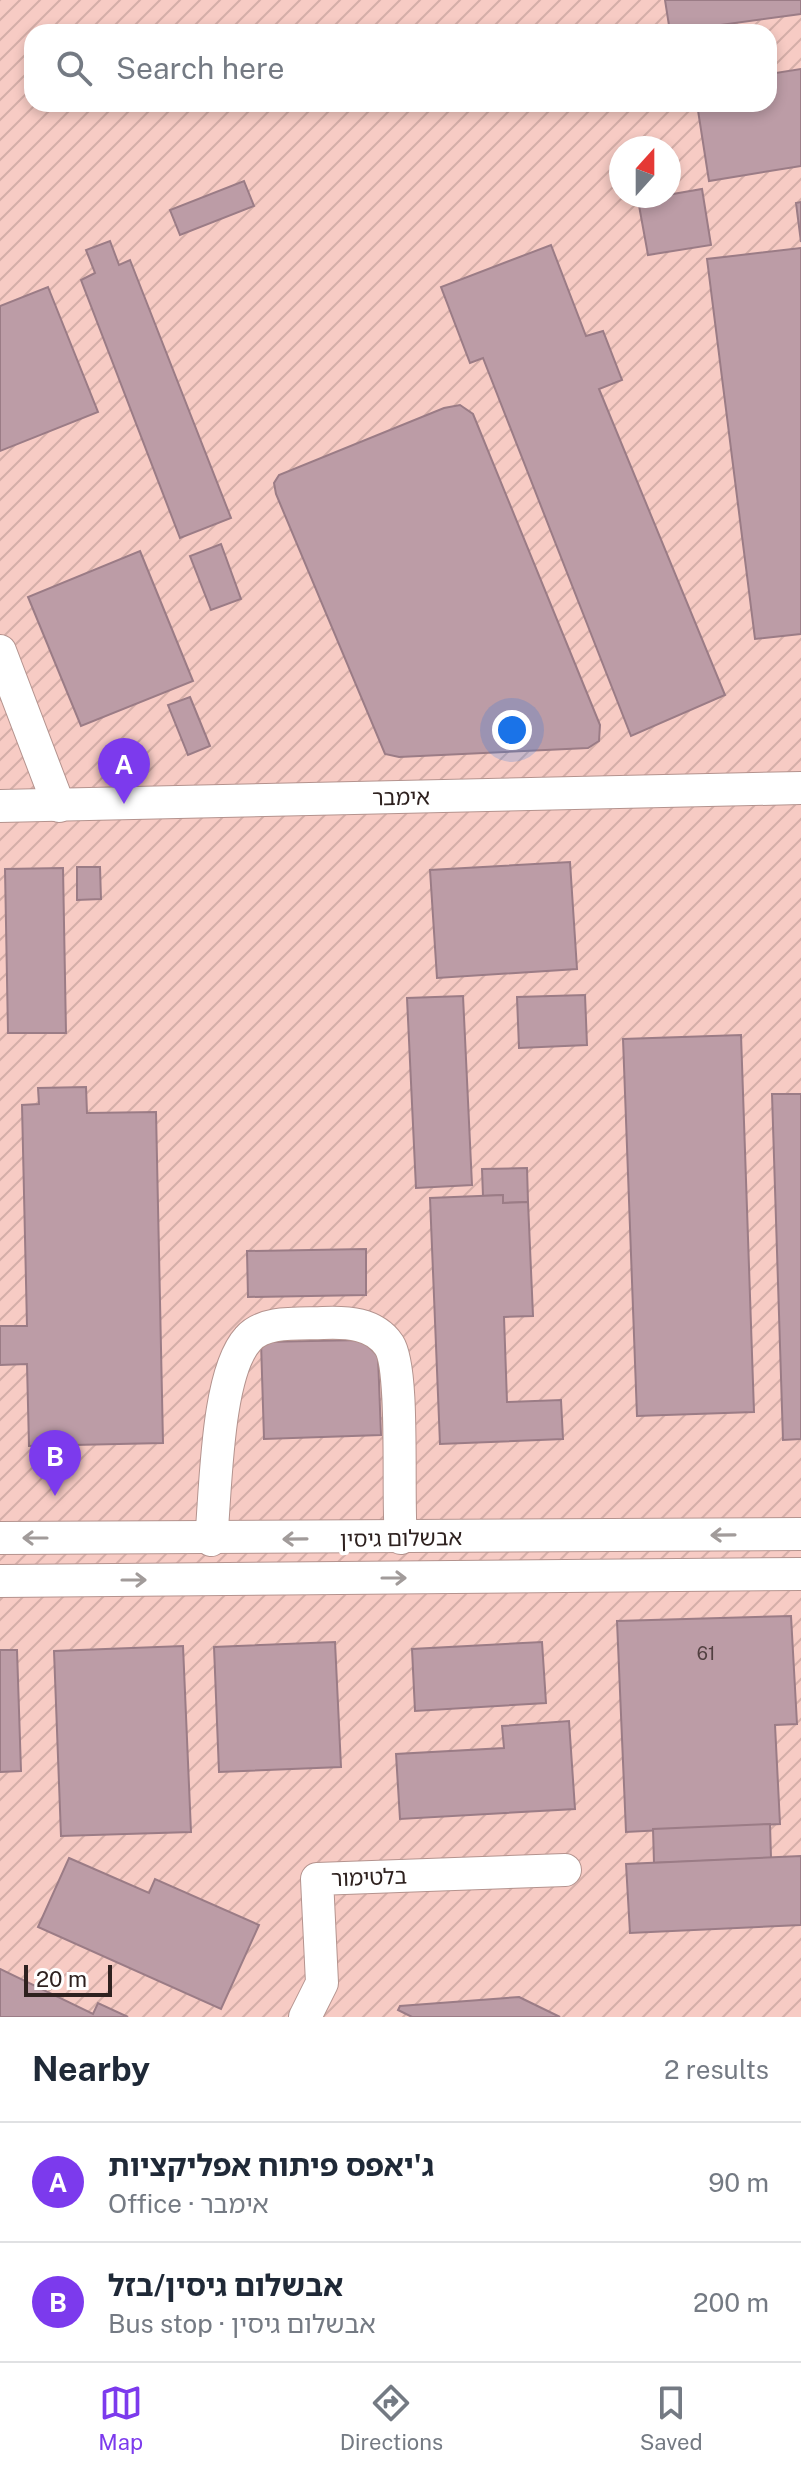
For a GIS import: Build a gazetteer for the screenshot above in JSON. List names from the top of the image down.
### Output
{
  "streets": {
    "street": ["אימבר", "אבשלום גיסין", "בלטימור"]
  },
  "house_numbers": ["61"],
  "scale_bar": "20 m",
  "north": "top",
  "page": {
    "search": "Search here",
    "pins": ["A", "B"],
    "scale": "20 m",
    "heading": ["Nearby", "2 results"],
    "list": [
      {
        "mark": "A",
        "name": "ג'יאפס פיתוח אפליקציות",
        "note": "Office · אימבר",
        "value": "90 m"
      },
      {
        "mark": "B",
        "name": "אבשלום גיסין/בזל",
        "note": "Bus stop · אבשלום גיסין",
        "value": "200 m"
      }
    ],
    "nav": ["Map", "Directions", "Saved"]
  }
}
